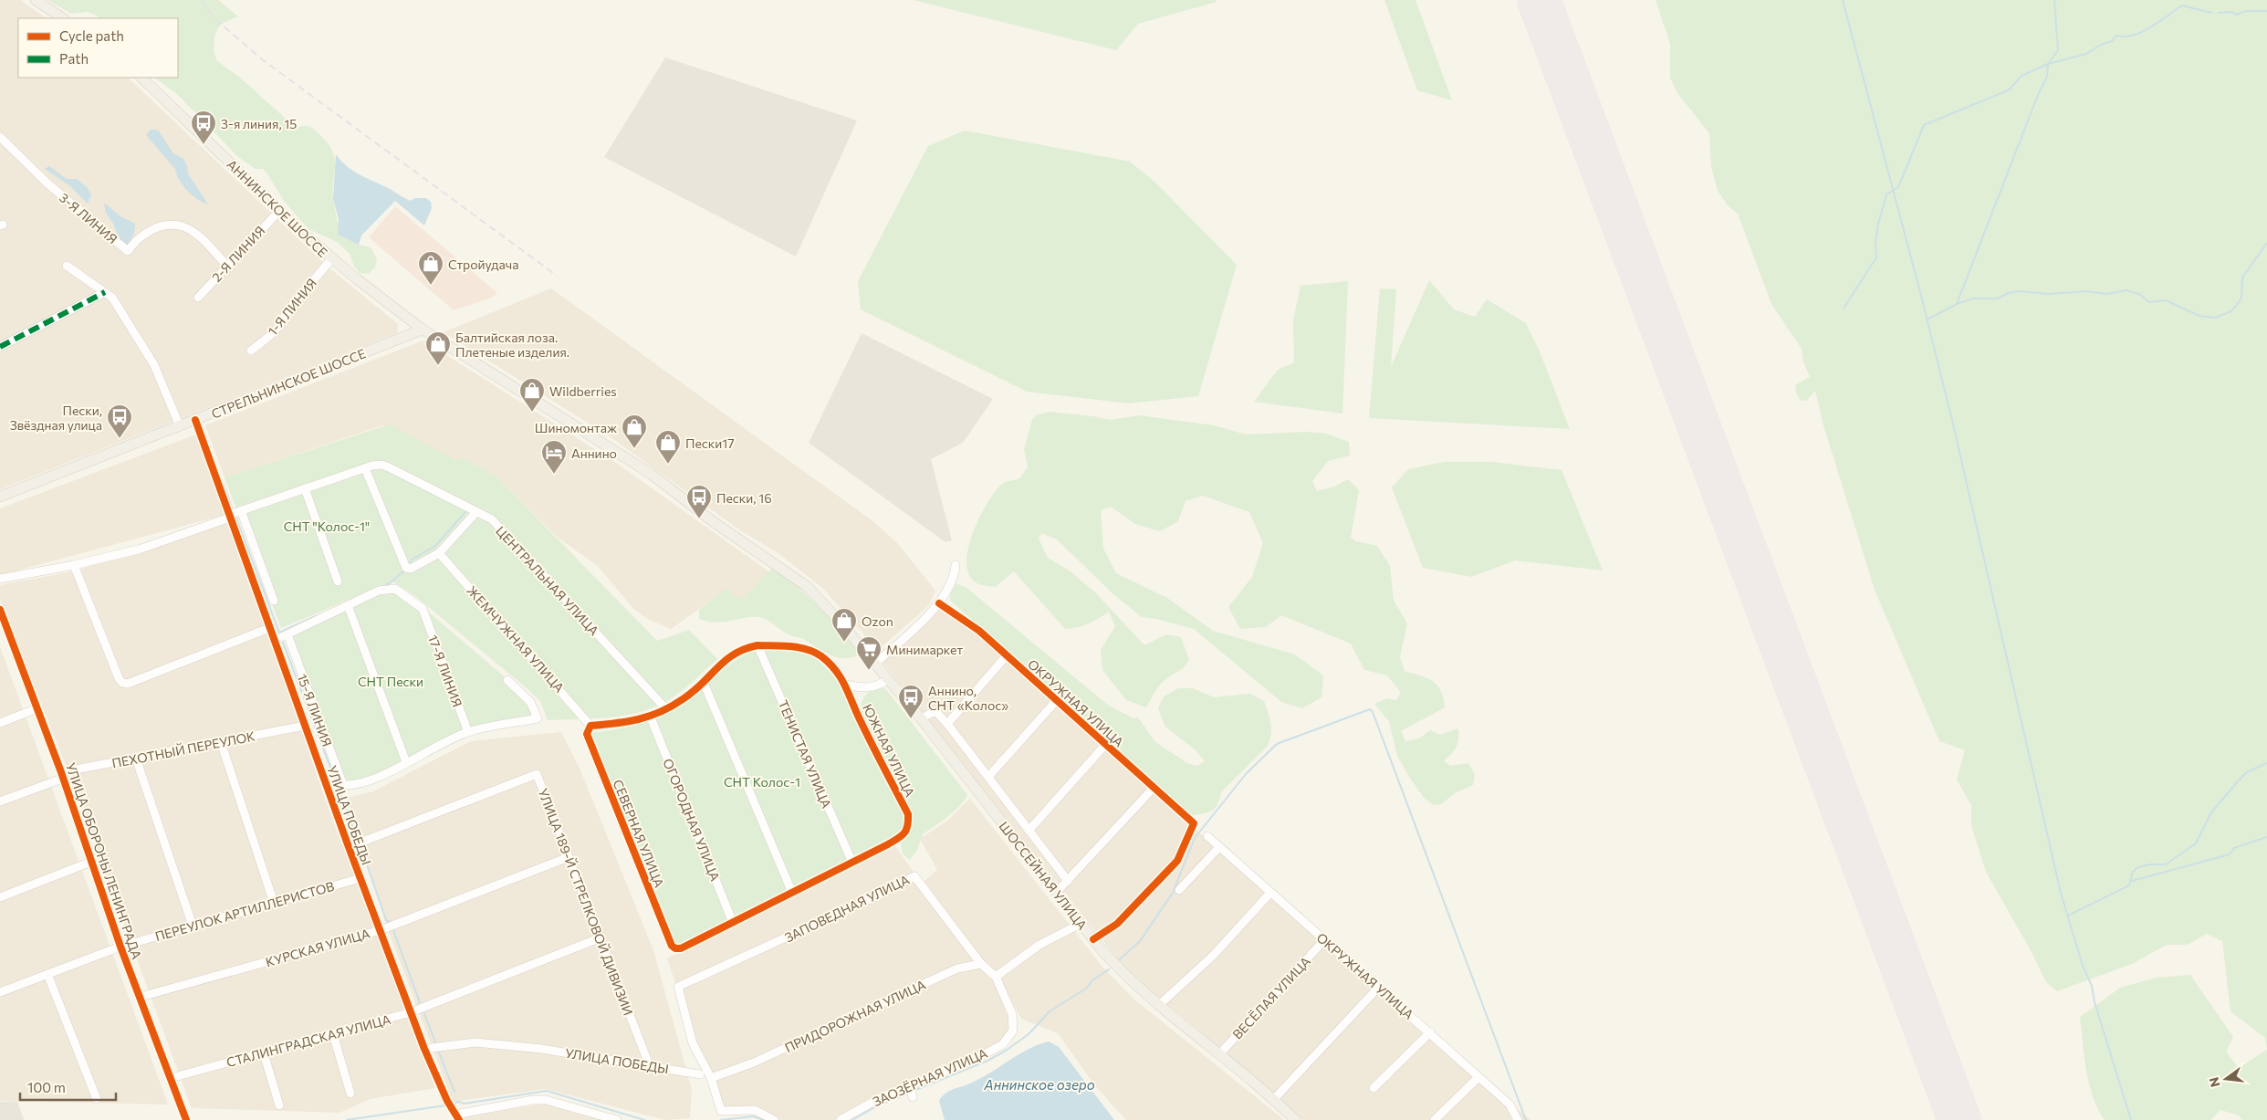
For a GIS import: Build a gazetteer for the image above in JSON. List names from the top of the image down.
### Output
{
  "streets": {
    "main road": ["АННИНСКОЕ ШОССЕ", "СТРЕЛЬНИНСКОЕ ШОССЕ", "ШОССЕЙНАЯ УЛИЦА"],
    "street": [
      "3-Я ЛИНИЯ",
      "2-Я ЛИНИЯ",
      "1-Я ЛИНИЯ",
      "ЦЕНТРАЛЬНАЯ УЛИЦА",
      "ЖЕМЧУЖНАЯ УЛИЦА",
      "17-Я ЛИНИЯ",
      "ОКРУЖНАЯ УЛИЦА",
      "15-Я ЛИНИЯ",
      "ПЕХОТНЫЙ ПЕРЕУЛОК",
      "ЮЖНАЯ УЛИЦА",
      "ТЕНИСТАЯ УЛИЦА",
      "УЛИЦА ПОБЕДЫ",
      "ОГОРОДНАЯ УЛИЦА",
      "СЕВЕРНАЯ УЛИЦА",
      "УЛИЦА ОБОРОНЫ ЛЕНИНГРАДА",
      "УЛИЦА 189-Й СТРЕЛКОВОЙ ДИВИЗИИ",
      "ЗАПОВЕДНАЯ УЛИЦА",
      "ПЕРЕУЛОК АРТИЛЛЕРИСТОВ",
      "КУРСКАЯ УЛИЦА",
      "ВЕСЁЛАЯ УЛИЦА",
      "ПРИДОРОЖНАЯ УЛИЦА",
      "СТАЛИНГРАДСКАЯ УЛИЦА",
      "ЗАОЗЁРНАЯ УЛИЦА"
    ]
  },
  "crossings": [
    ["АННИНСКОЕ ШОССЕ", "2-Я ЛИНИЯ"],
    ["АННИНСКОЕ ШОССЕ", "1-Я ЛИНИЯ"],
    ["АННИНСКОЕ ШОССЕ", "СТРЕЛЬНИНСКОЕ ШОССЕ"],
    ["АННИНСКОЕ ШОССЕ", "ШОССЕЙНАЯ УЛИЦА"],
    ["3-Я ЛИНИЯ", "2-Я ЛИНИЯ"],
    ["СТРЕЛЬНИНСКОЕ ШОССЕ", "УЛИЦА ПОБЕДЫ"],
    ["ЦЕНТРАЛЬНАЯ УЛИЦА", "УЛИЦА ПОБЕДЫ"],
    ["ЖЕМЧУЖНАЯ УЛИЦА", "СЕВЕРНАЯ УЛИЦА"],
    ["ОКРУЖНАЯ УЛИЦА", "ШОССЕЙНАЯ УЛИЦА"],
    ["ОКРУЖНАЯ УЛИЦА", "ВЕСЁЛАЯ УЛИЦА"],
    ["ПЕХОТНЫЙ ПЕРЕУЛОК", "УЛИЦА ПОБЕДЫ"],
    ["ПЕХОТНЫЙ ПЕРЕУЛОК", "УЛИЦА ОБОРОНЫ ЛЕНИНГРАДА"],
    ["ЮЖНАЯ УЛИЦА", "ТЕНИСТАЯ УЛИЦА"],
    ["УЛИЦА ПОБЕДЫ", "УЛИЦА 189-Й СТРЕЛКОВОЙ ДИВИЗИИ"],
    ["УЛИЦА ПОБЕДЫ", "ПЕРЕУЛОК АРТИЛЛЕРИСТОВ"],
    ["УЛИЦА ПОБЕДЫ", "КУРСКАЯ УЛИЦА"],
    ["УЛИЦА ПОБЕДЫ", "СТАЛИНГРАДСКАЯ УЛИЦА"],
    ["ОГОРОДНАЯ УЛИЦА", "СЕВЕРНАЯ УЛИЦА"],
    ["УЛИЦА ОБОРОНЫ ЛЕНИНГРАДА", "ПЕРЕУЛОК АРТИЛЛЕРИСТОВ"],
    ["УЛИЦА ОБОРОНЫ ЛЕНИНГРАДА", "КУРСКАЯ УЛИЦА"],
    ["УЛИЦА ОБОРОНЫ ЛЕНИНГРАДА", "СТАЛИНГРАДСКАЯ УЛИЦА"],
    ["ШОССЕЙНАЯ УЛИЦА", "ВЕСЁЛАЯ УЛИЦА"],
    ["УЛИЦА 189-Й СТРЕЛКОВОЙ ДИВИЗИИ", "КУРСКАЯ УЛИЦА"],
    ["УЛИЦА 189-Й СТРЕЛКОВОЙ ДИВИЗИИ", "СТАЛИНГРАДСКАЯ УЛИЦА"],
    ["ЗАПОВЕДНАЯ УЛИЦА", "ПРИДОРОЖНАЯ УЛИЦА"]
  ],
  "water": ["Аннинское озеро"],
  "parks": ["СНТ \"Колос-1\"", "СНТ Пески", "СНТ Колос-1"],
  "places": {
    "bus stop": [
      "3-я линия, 15",
      "Пески, Звёздная улица",
      "Пески, 16",
      "Аннино, СНТ «Колос»"
    ],
    "shop": [
      "Стройудача",
      "Балтийская лоза. Плетеные изделия.",
      "Wildberries",
      "Шиномонтаж",
      "Пески17",
      "Ozon"
    ],
    "hotel": ["Аннино"],
    "supermarket": ["Минимаркет"]
  },
  "legend": ["Cycle path", "Path"],
  "scale_bar": "100 m",
  "north": "left"
}
